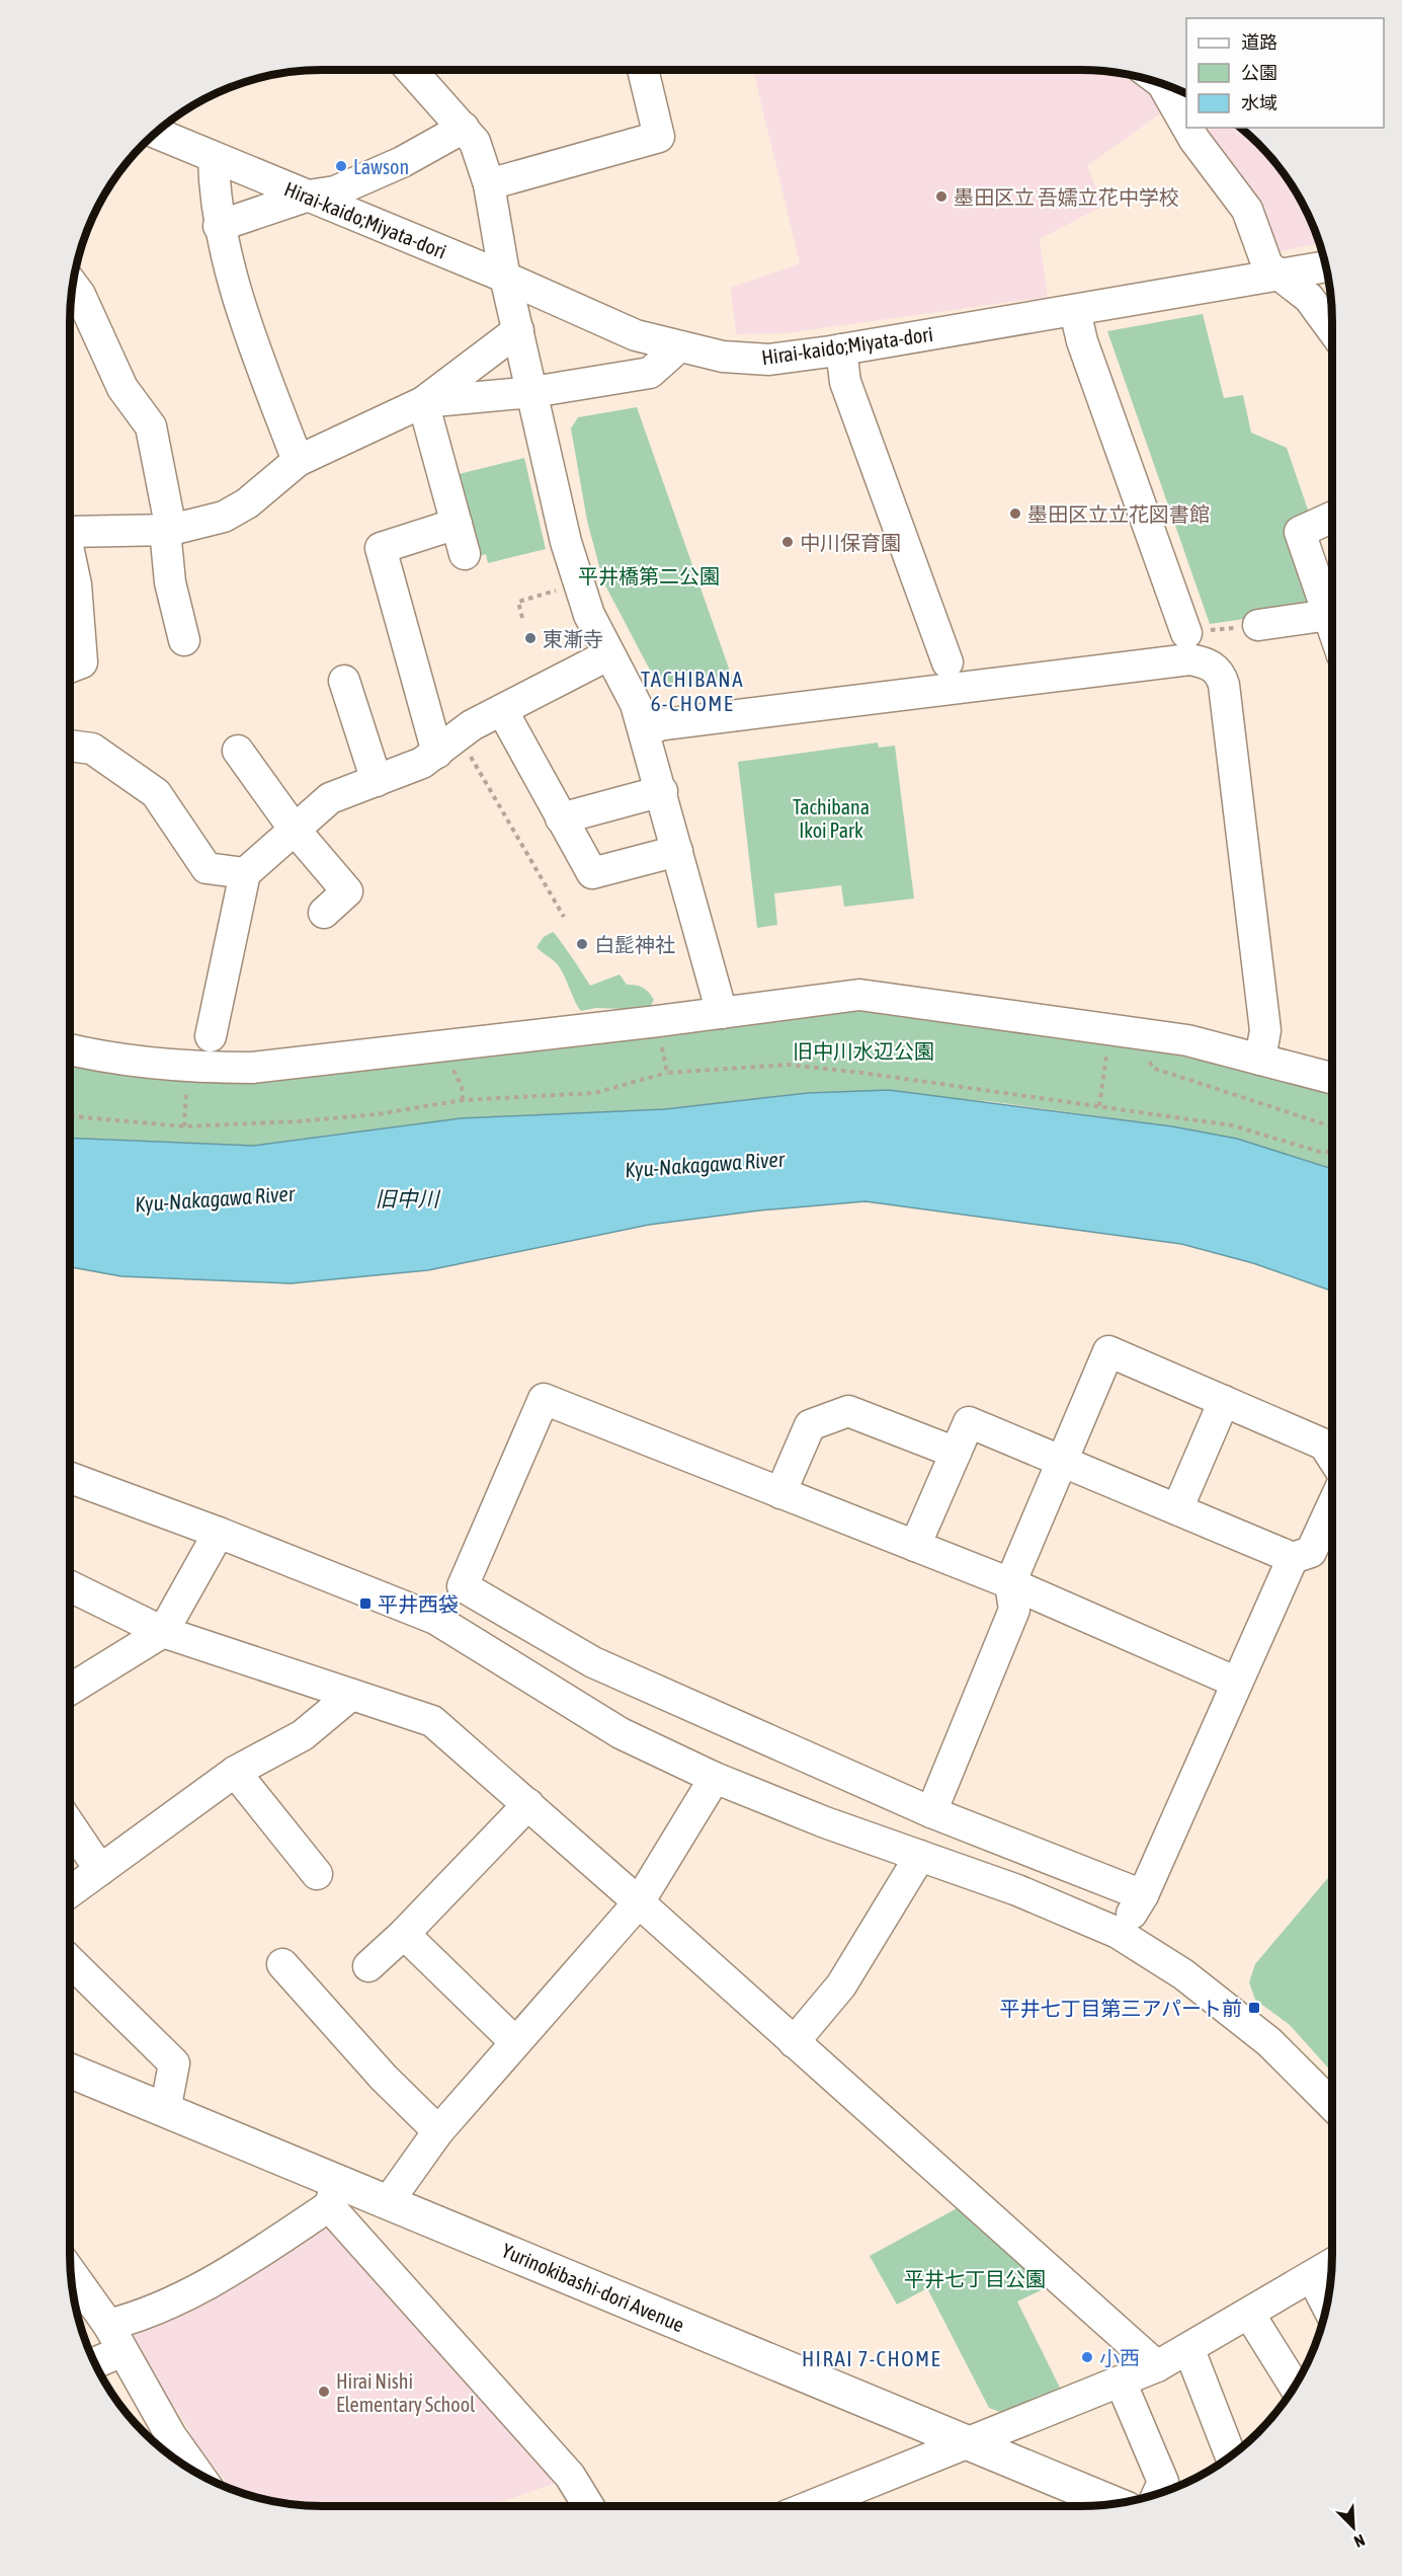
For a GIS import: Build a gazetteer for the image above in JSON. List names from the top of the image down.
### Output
{
  "streets": {
    "main road": ["Yurinokibashi-dori Avenue"],
    "street": ["Hirai-kaido;Miyata-dori"]
  },
  "districts": ["TACHIBANA 6-CHOME", "HIRAI 7-CHOME"],
  "water": ["Kyu-Nakagawa River", "旧中川"],
  "parks": [
    "平井橋第二公園",
    "Tachibana Ikoi Park",
    "旧中川水辺公園",
    "平井七丁目公園"
  ],
  "places": {
    "other": [
      "Lawson",
      "墨田区立 吾嬬立花中学校",
      "墨田区立立花図書館",
      "中川保育園",
      "東漸寺",
      "白髭神社",
      "小西",
      "Hirai Nishi Elementary School"
    ],
    "transit": ["平井西袋", "平井七丁目第三アパート前"]
  },
  "legend": ["道路", "公園", "水域"],
  "north": "bottom right"
}
